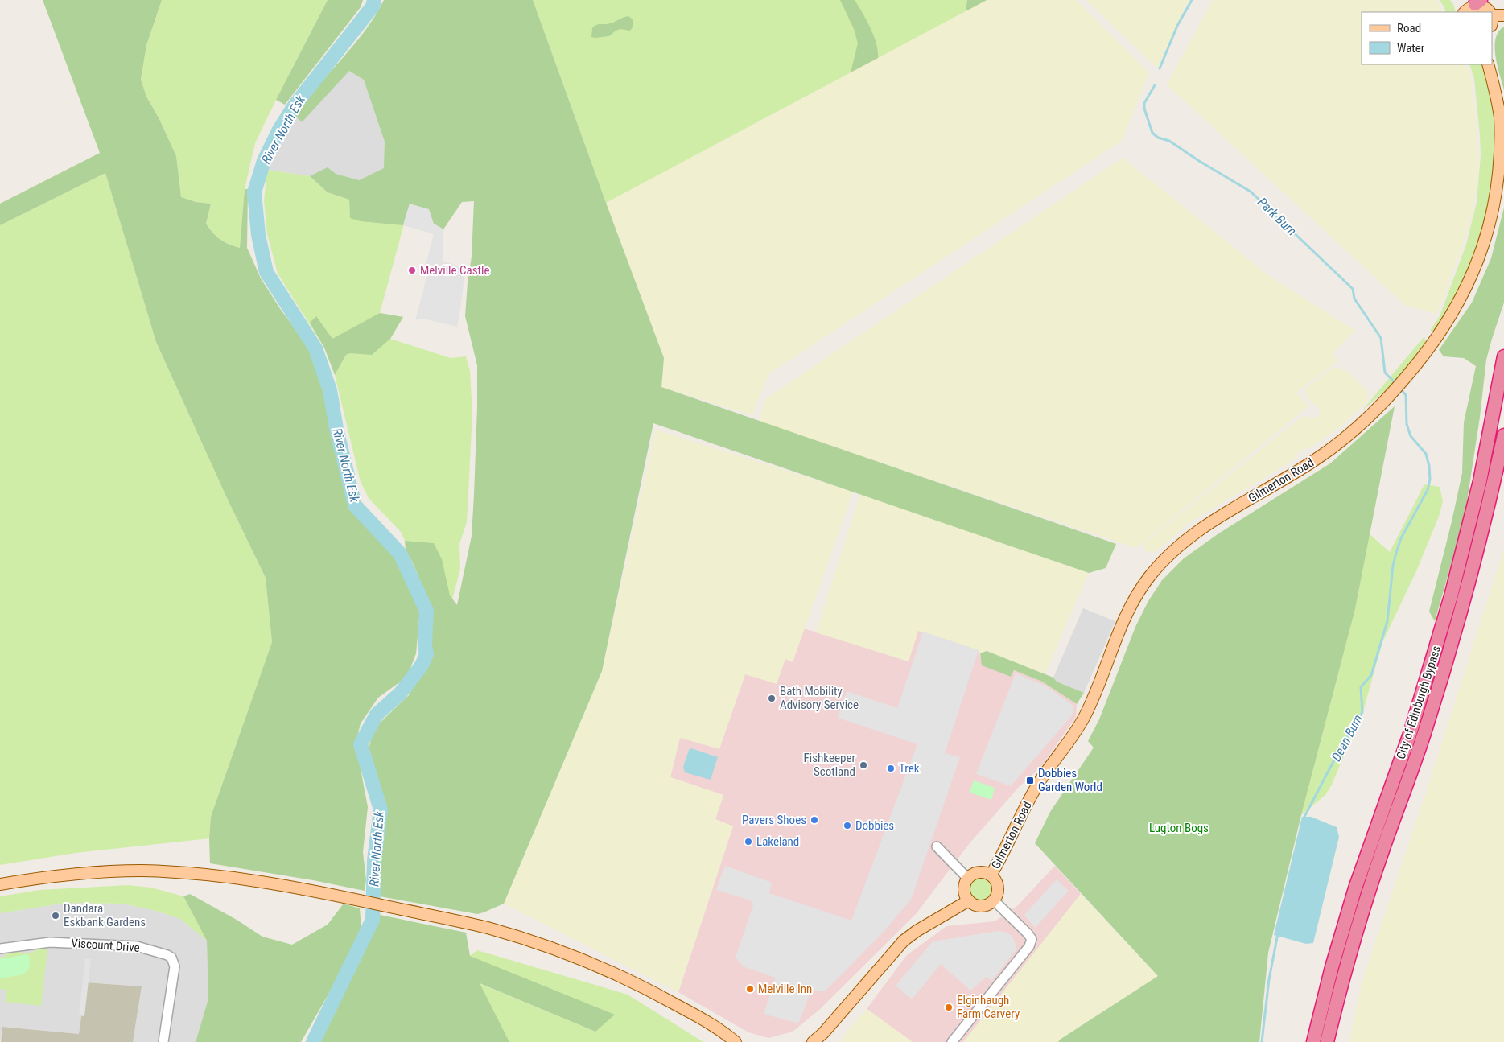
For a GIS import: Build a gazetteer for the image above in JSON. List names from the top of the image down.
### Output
{
  "streets": {
    "highway": ["City of Edinburgh Bypass"],
    "main road": ["Gilmerton Road"],
    "street": ["Viscount Drive"]
  },
  "water": ["River North Esk", "Park Burn", "Dean Burn"],
  "parks": ["Lugton Bogs"],
  "places": {
    "other": [
      "Melville Castle",
      "Bath Mobility Advisory Service",
      "Fishkeeper Scotland",
      "Trek",
      "Pavers Shoes",
      "Dobbies",
      "Lakeland",
      "Dandara Eskbank Gardens",
      "Melville Inn",
      "Elginhaugh Farm Carvery"
    ],
    "transit": ["Dobbies Garden World"]
  },
  "legend": ["Road", "Water"]
}
